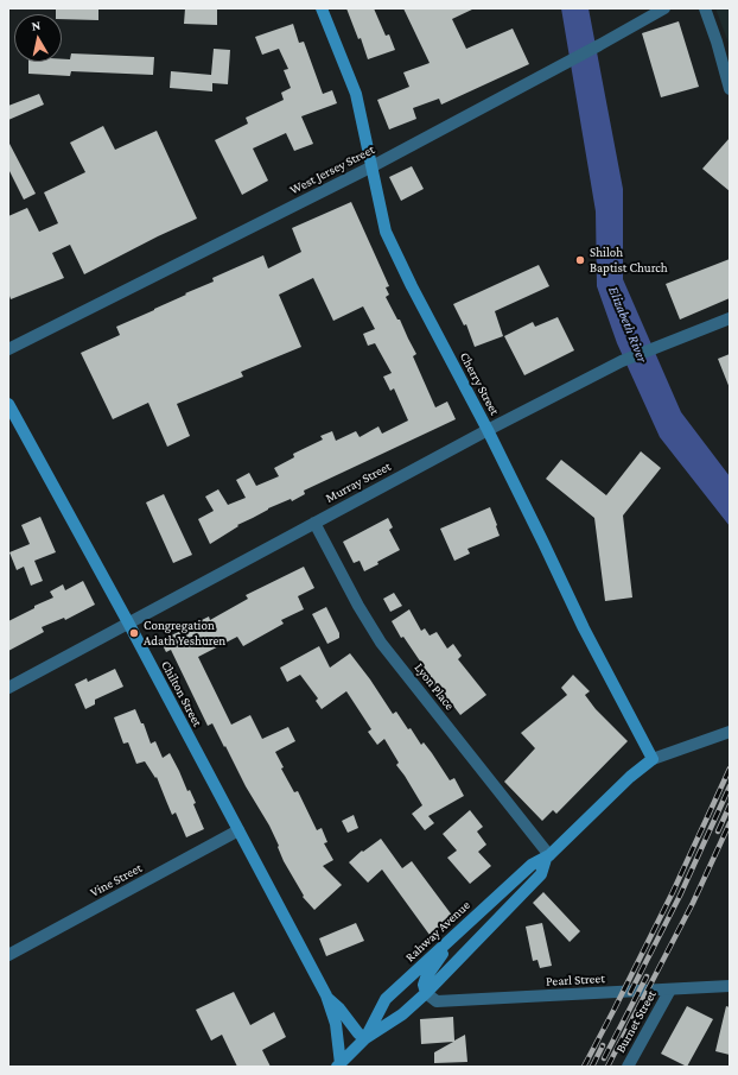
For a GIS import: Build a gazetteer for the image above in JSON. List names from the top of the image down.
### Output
{
  "streets": {
    "main road": ["Cherry Street", "Chilton Street", "Rahway Avenue"],
    "street": [
      "West Jersey Street",
      "Murray Street",
      "Lyon Place",
      "Vine Street",
      "Pearl Street",
      "Burnet Street"
    ]
  },
  "crossings": [
    ["West Jersey Street", "Cherry Street"],
    ["Cherry Street", "Murray Street"],
    ["Cherry Street", "Rahway Avenue"],
    ["Murray Street", "Lyon Place"],
    ["Murray Street", "Chilton Street"],
    ["Lyon Place", "Rahway Avenue"],
    ["Chilton Street", "Vine Street"],
    ["Chilton Street", "Rahway Avenue"],
    ["Rahway Avenue", "Pearl Street"],
    ["Pearl Street", "Burnet Street"]
  ],
  "water": ["Elizabeth River"],
  "places": ["Shiloh Baptist Church", "Congregation Adath Yeshuren"],
  "north": "top"
}
